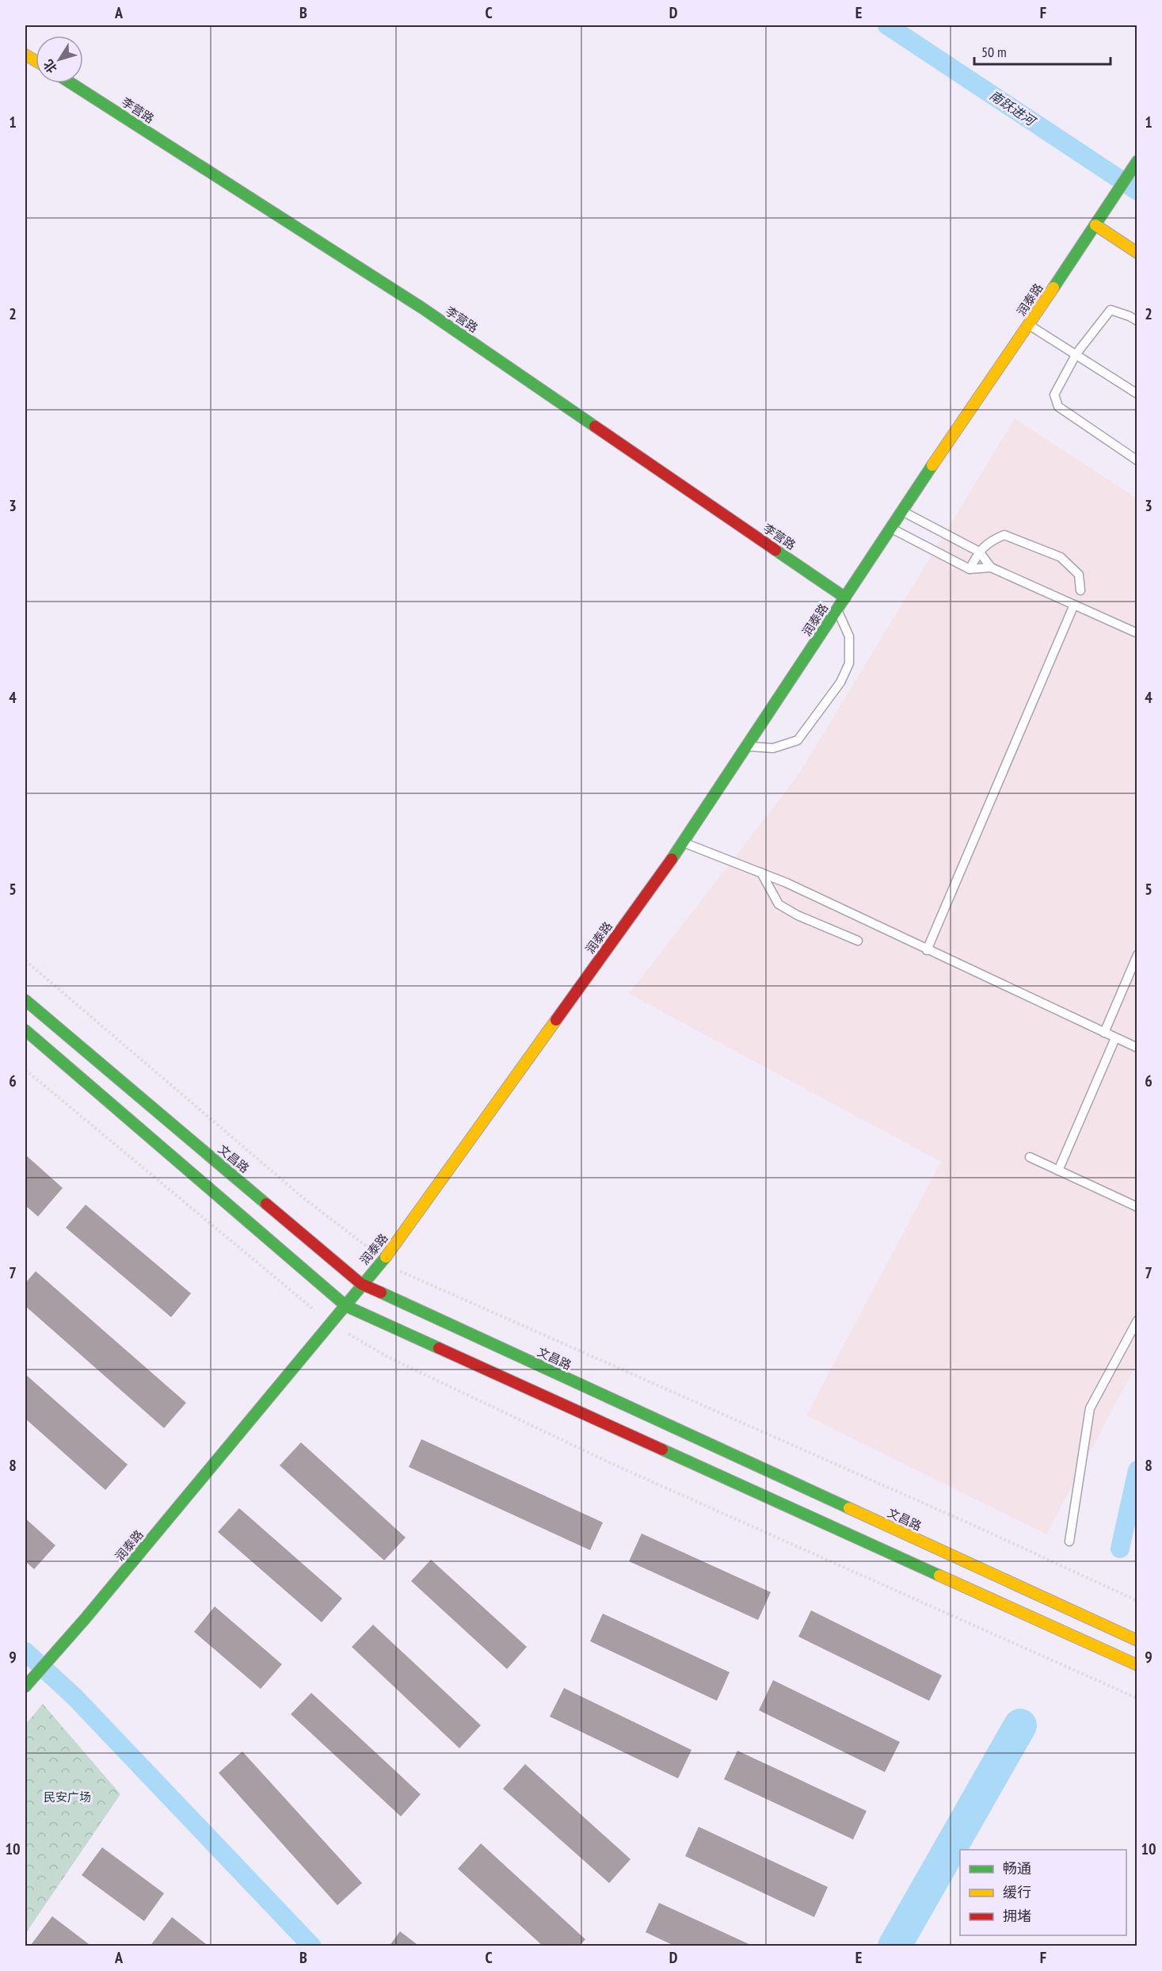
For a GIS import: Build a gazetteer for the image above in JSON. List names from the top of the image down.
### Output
{
  "streets": {
    "street": ["李营路", "润泰路", "文昌路"]
  },
  "crossings": [
    ["李营路", "润泰路"],
    ["润泰路", "文昌路"]
  ],
  "water": ["南跃进河"],
  "parks": ["民安广场"],
  "legend": ["畅通", "缓行", "拥堵"],
  "scale_bar": "50 m",
  "north": "bottom left",
  "grid": {
    "columns": [
      "A",
      "B",
      "C",
      "D",
      "E",
      "F"
    ],
    "rows": [
      "1",
      "2",
      "3",
      "4",
      "5",
      "6",
      "7",
      "8",
      "9",
      "10"
    ]
  }
}
